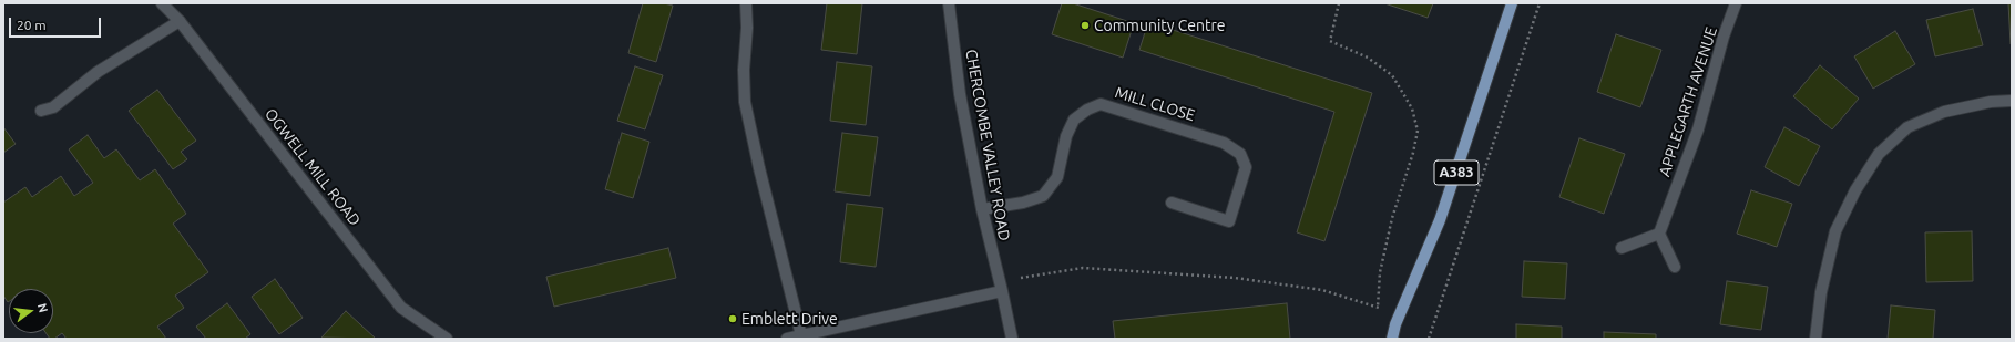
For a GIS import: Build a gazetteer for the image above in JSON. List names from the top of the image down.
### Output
{
  "streets": {
    "main road": ["A383"],
    "street": [
      "APPLEGARTH AVENUE",
      "MILL CLOSE",
      "CHERCOMBE VALLEY ROAD",
      "OGWELL MILL ROAD"
    ]
  },
  "crossings": [
    ["MILL CLOSE", "CHERCOMBE VALLEY ROAD"]
  ],
  "places": ["Community Centre", "Emblett Drive"],
  "scale_bar": "20 m",
  "north": "right"
}
